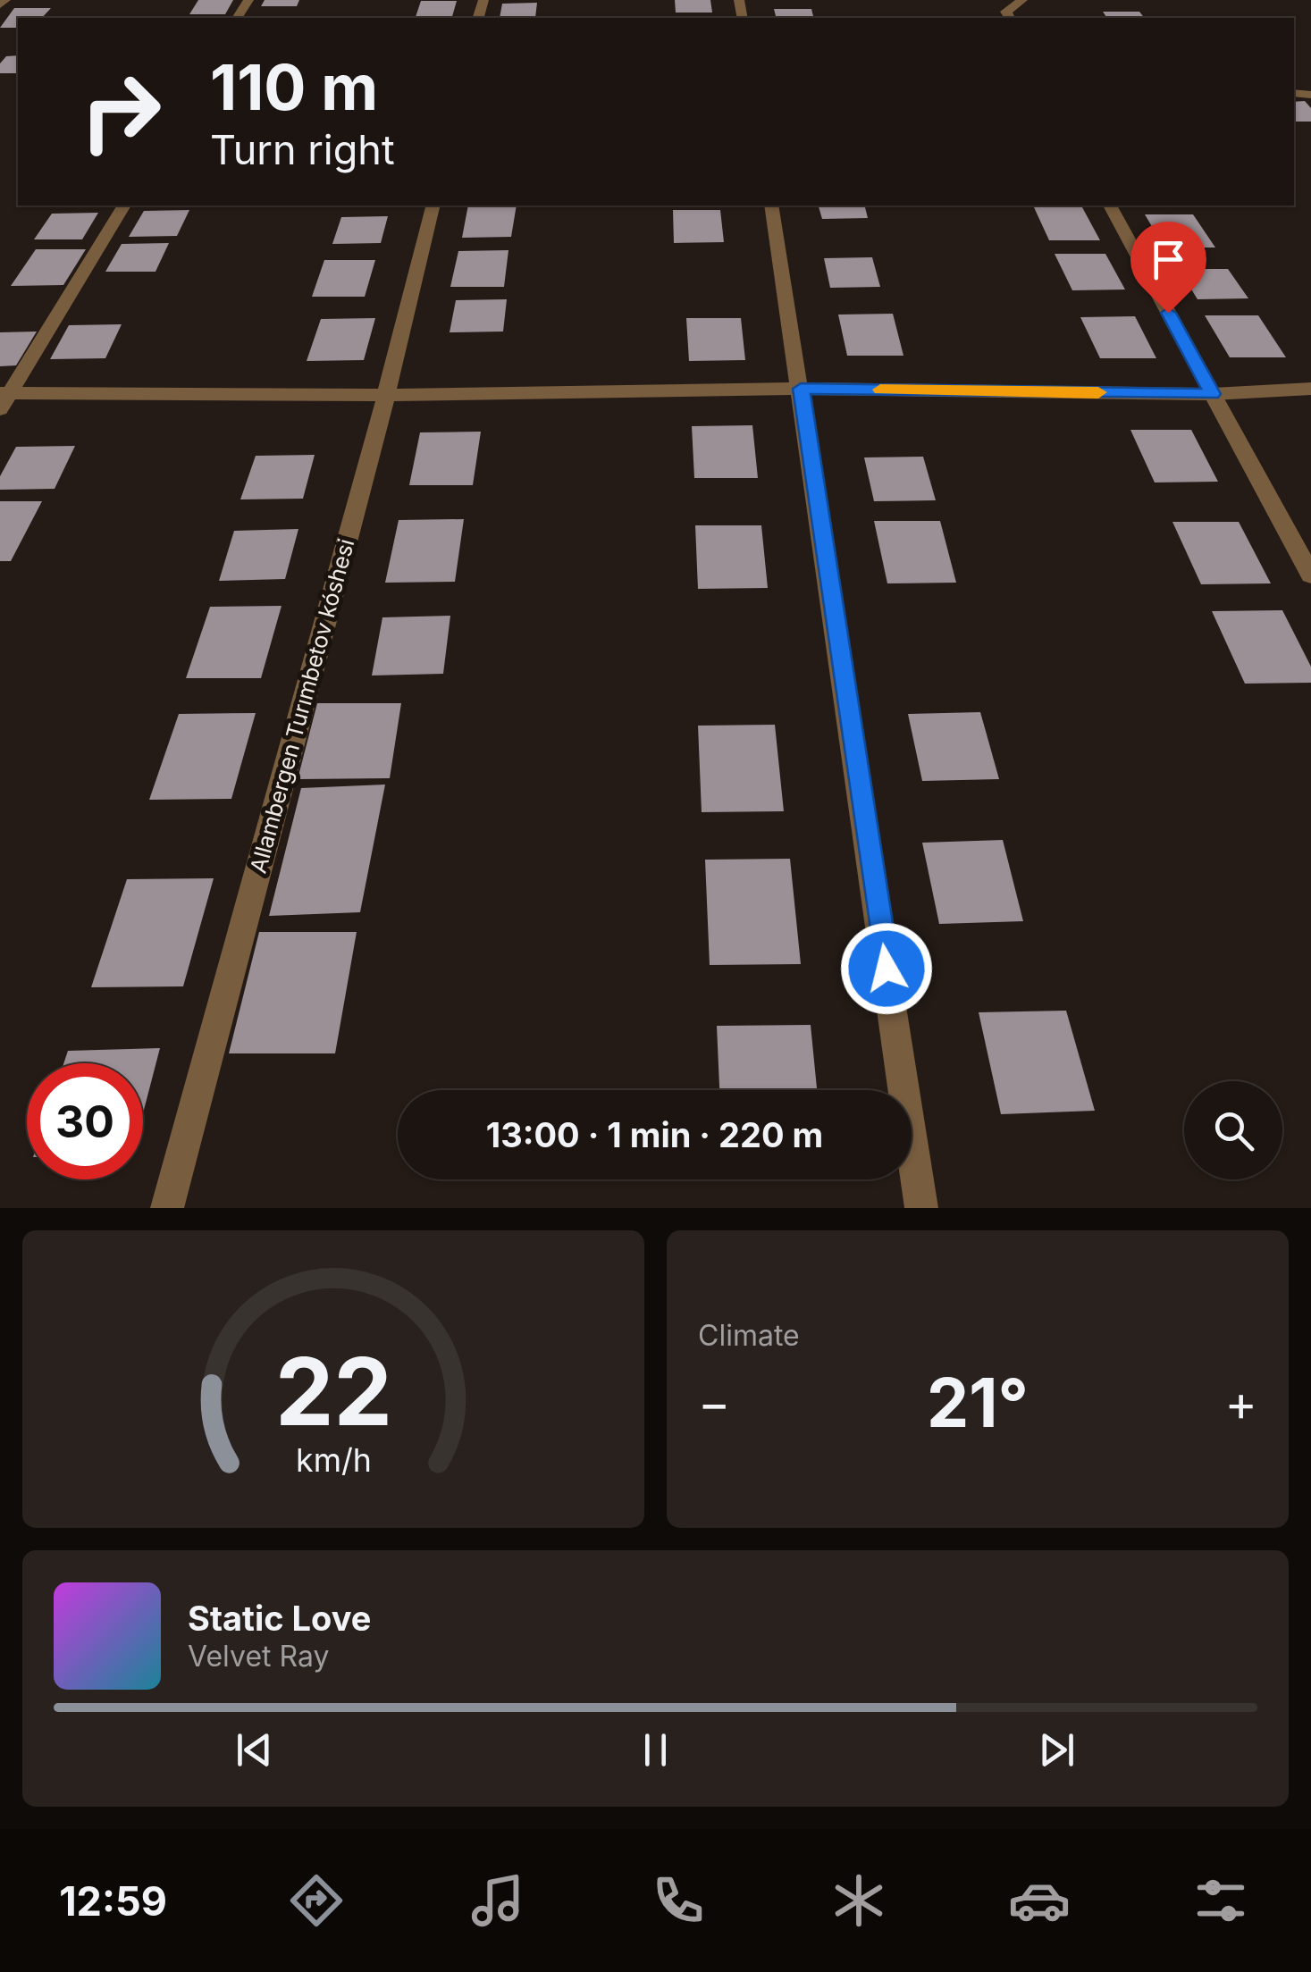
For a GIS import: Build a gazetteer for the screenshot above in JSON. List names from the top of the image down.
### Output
{
  "streets": {
    "street": ["Allambergen Turımbetov kóshesi"]
  },
  "page": {
    "turn": ["110 m", "Turn right"],
    "limit": "30",
    "trip": "13:00 · 1 min · 220 m",
    "tile": "Climate",
    "heat": ["−", "21°", "+"],
    "song": ["Static Love", "Velvet Ray"],
    "tabs": "12:59",
    "gauge": ["22", "km/h"]
  }
}
